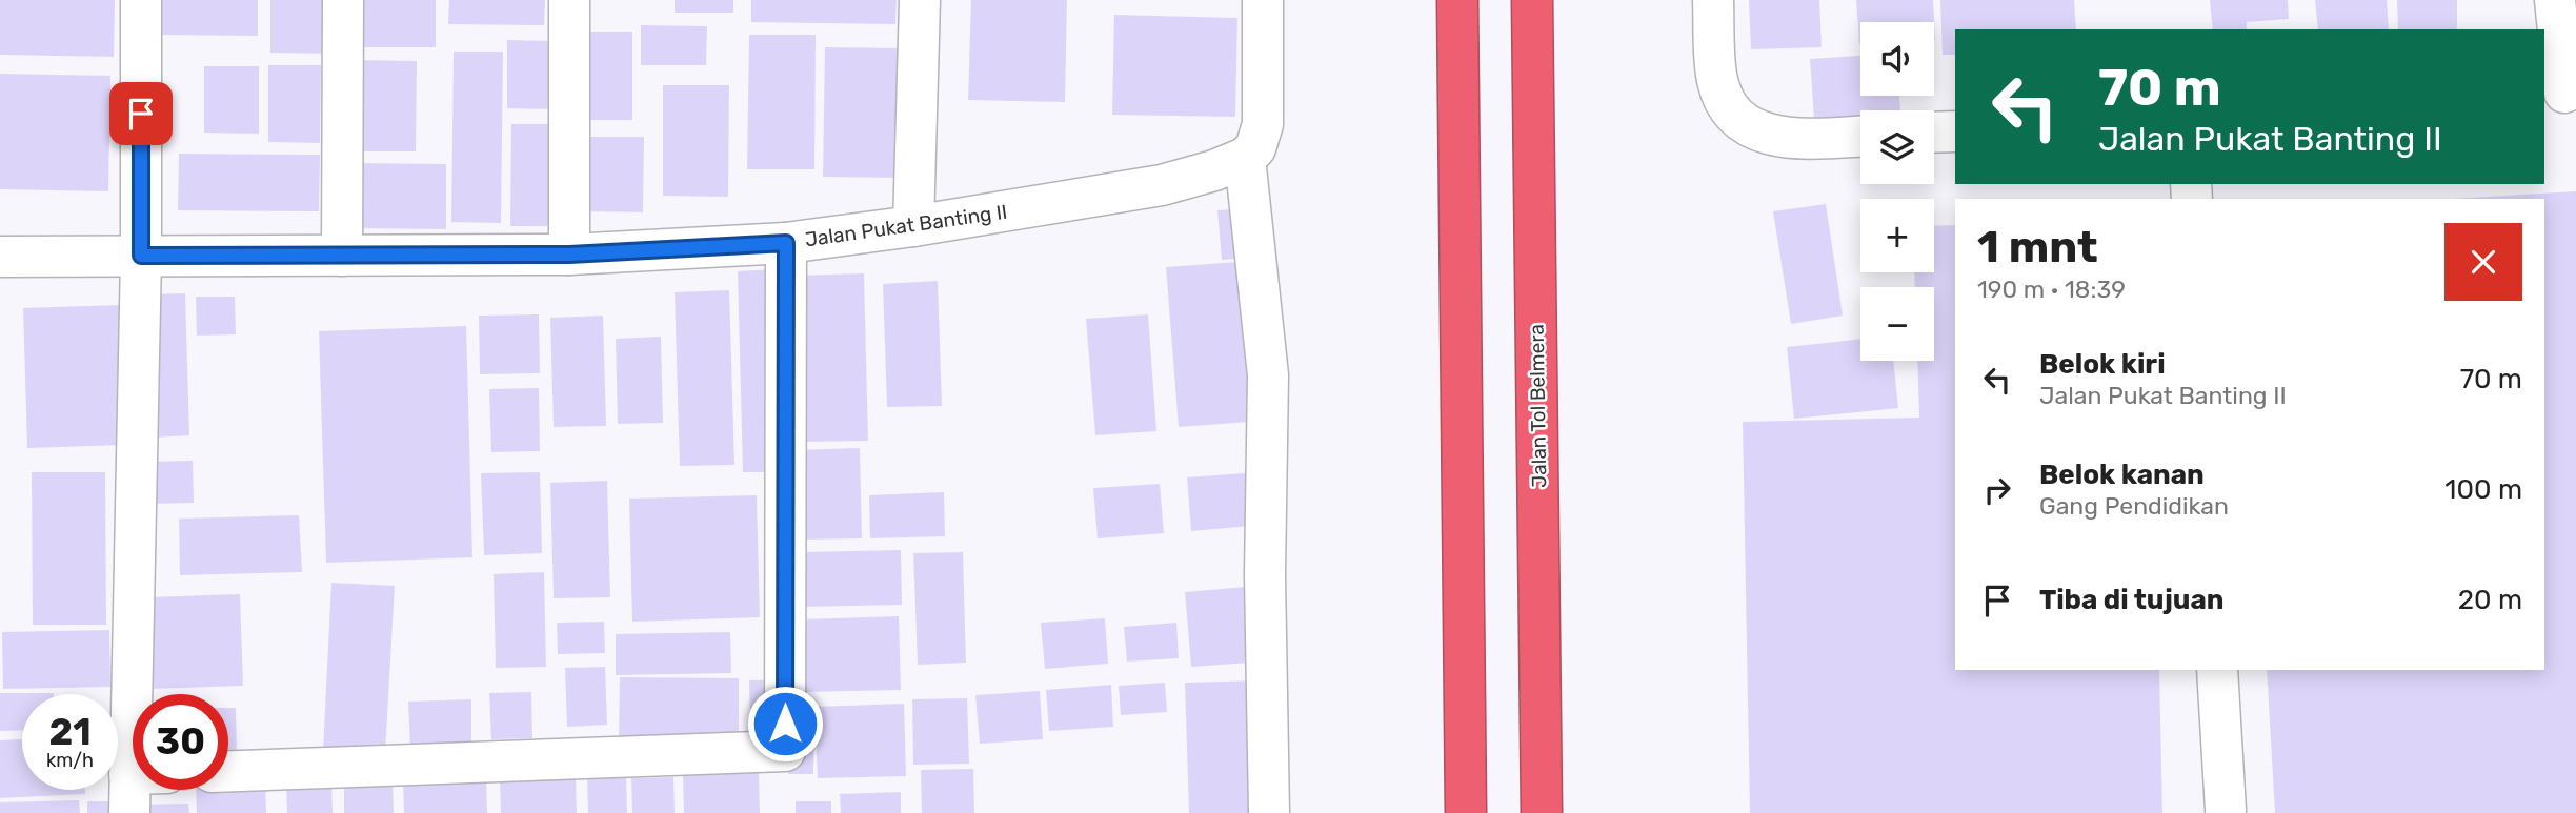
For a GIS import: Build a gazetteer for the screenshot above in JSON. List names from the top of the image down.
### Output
{
  "streets": {
    "highway": ["Jalan Tol Belmera"],
    "street": ["Jalan Pukat Banting II"]
  },
  "page": {
    "map_buttons": ["+", "−"],
    "turn": ["70 m", "Jalan Pukat Banting II"],
    "heading": ["1 mnt", "190 m · 18:39"],
    "list": [
      {
        "name": "Belok kiri",
        "note": "Jalan Pukat Banting II",
        "value": "70 m"
      },
      {
        "name": "Belok kanan",
        "note": "Gang Pendidikan",
        "value": "100 m"
      },
      {
        "name": "Tiba di tujuan",
        "value": "20 m"
      }
    ],
    "speed": "21 km/h",
    "limit": "30"
  }
}
